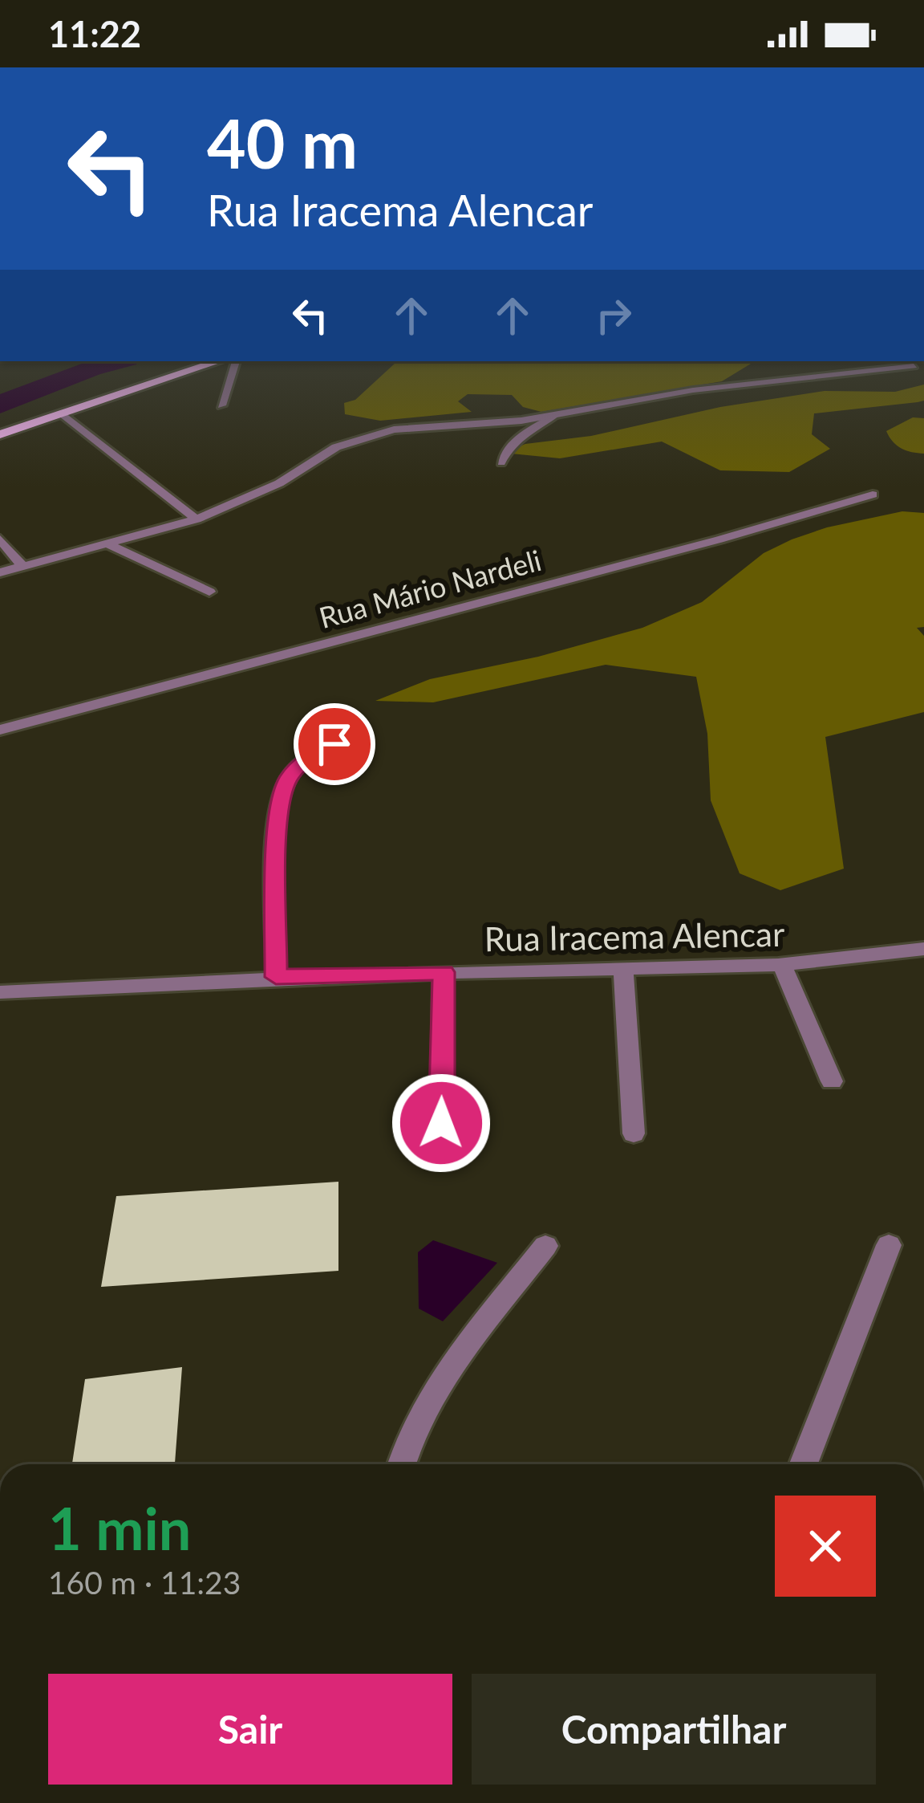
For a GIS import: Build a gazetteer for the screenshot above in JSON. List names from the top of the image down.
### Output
{
  "streets": {
    "street": ["Rua Mário Nardeli", "Rua Iracema Alencar"]
  },
  "page": {
    "status": "11:22",
    "turn": ["40 m", "Rua Iracema Alencar"],
    "heading": ["1 min", "160 m · 11:23"],
    "buttons": ["Sair", "Compartilhar"]
  }
}
